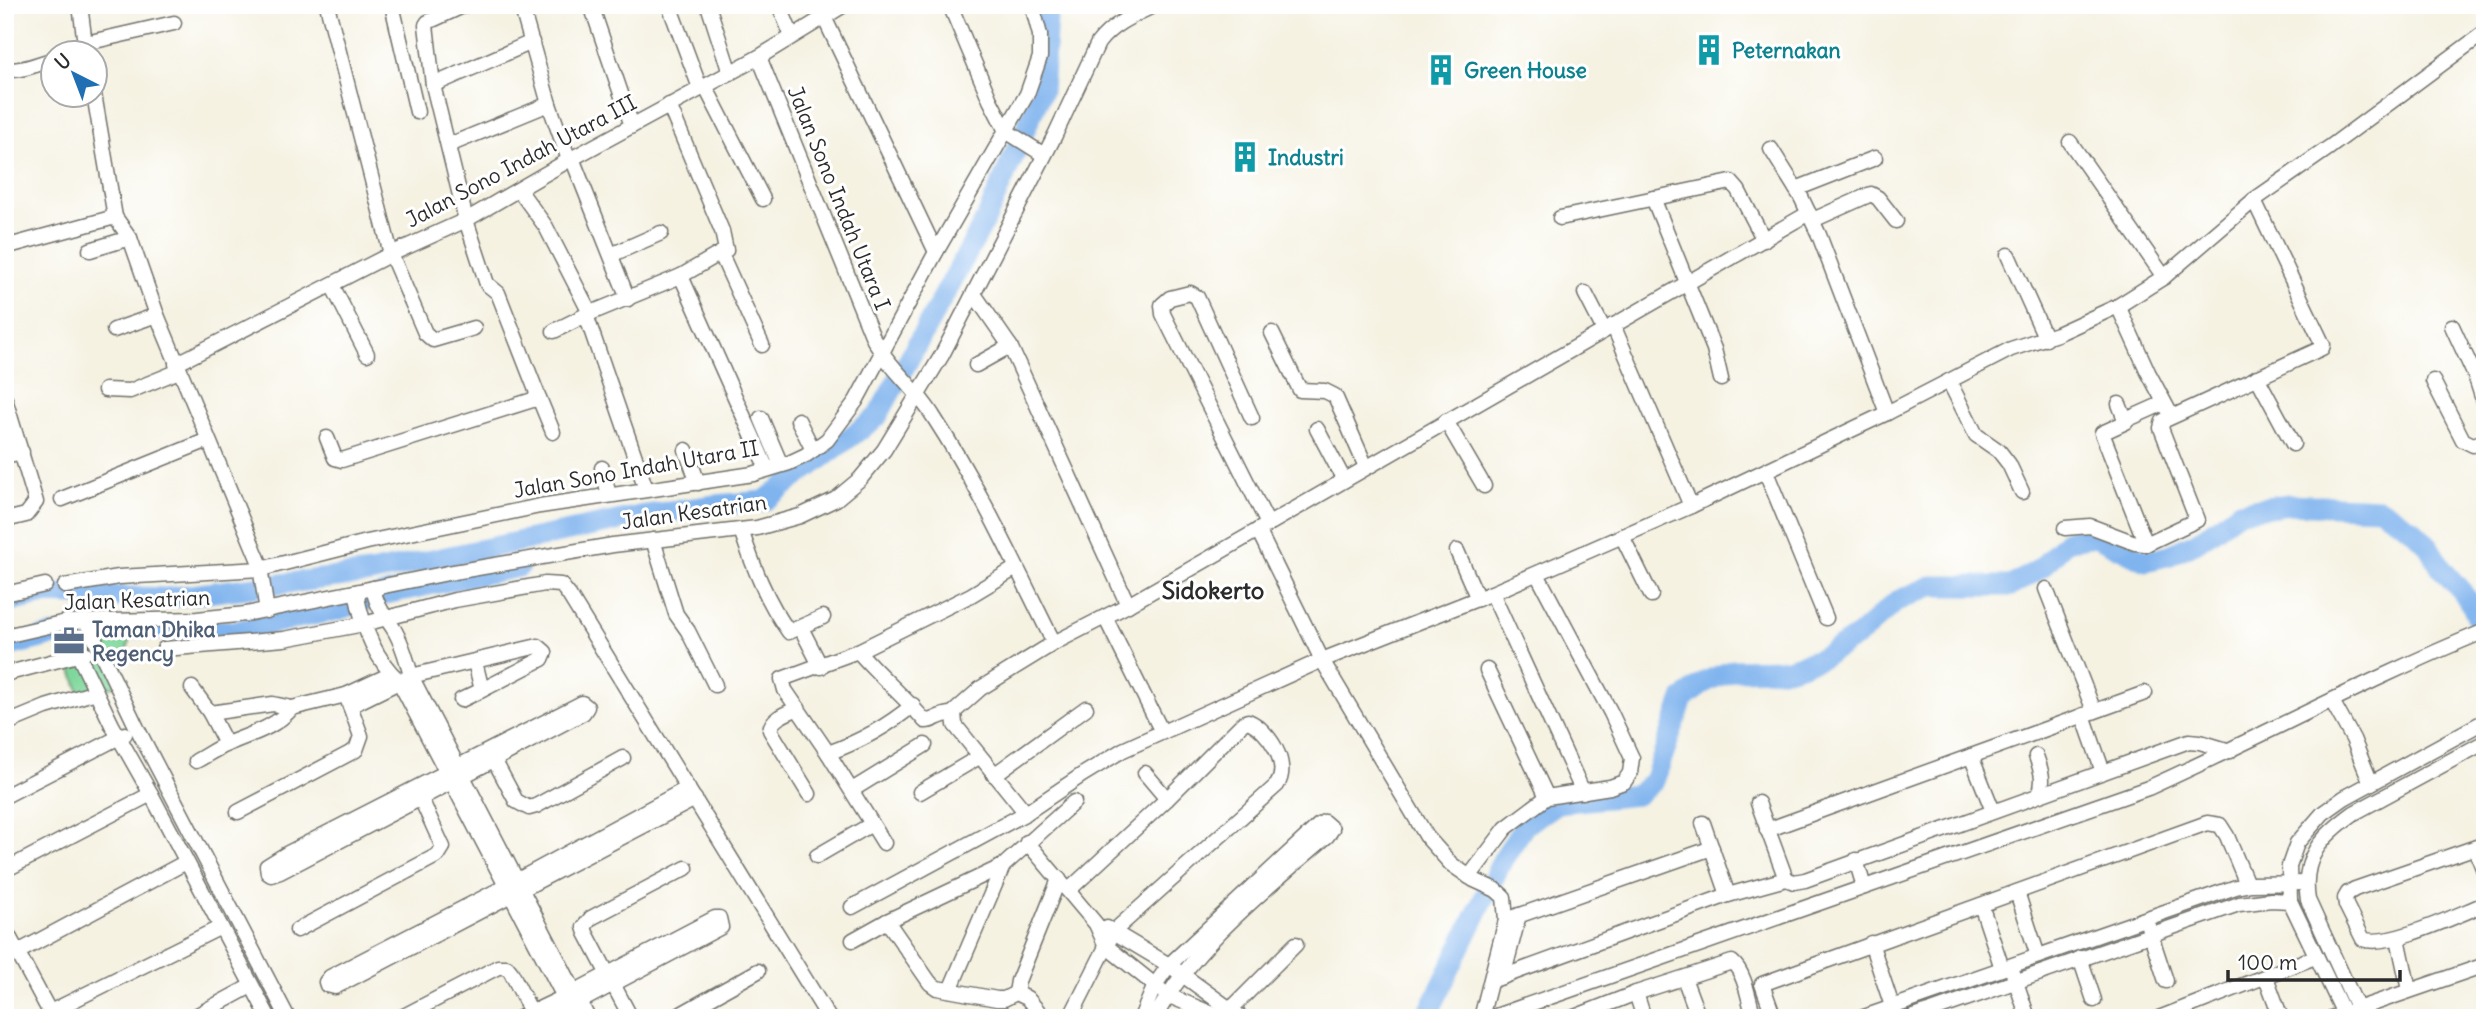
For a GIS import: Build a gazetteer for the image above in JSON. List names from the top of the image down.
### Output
{
  "streets": {
    "street": [
      "Jalan Sono Indah Utara III",
      "Jalan Sono Indah Utara I",
      "Jalan Sono Indah Utara II",
      "Jalan Kesatrian"
    ]
  },
  "crossings": [
    ["Jalan Sono Indah Utara III", "Jalan Sono Indah Utara I"],
    ["Jalan Sono Indah Utara I", "Jalan Sono Indah Utara II"],
    ["Jalan Sono Indah Utara I", "Jalan Kesatrian"]
  ],
  "districts": ["Sidokerto"],
  "places": {
    "building": ["Peternakan", "Green House", "Industri"],
    "office": ["Taman Dhika Regency"]
  },
  "scale_bar": "100 m",
  "north": "top left"
}
